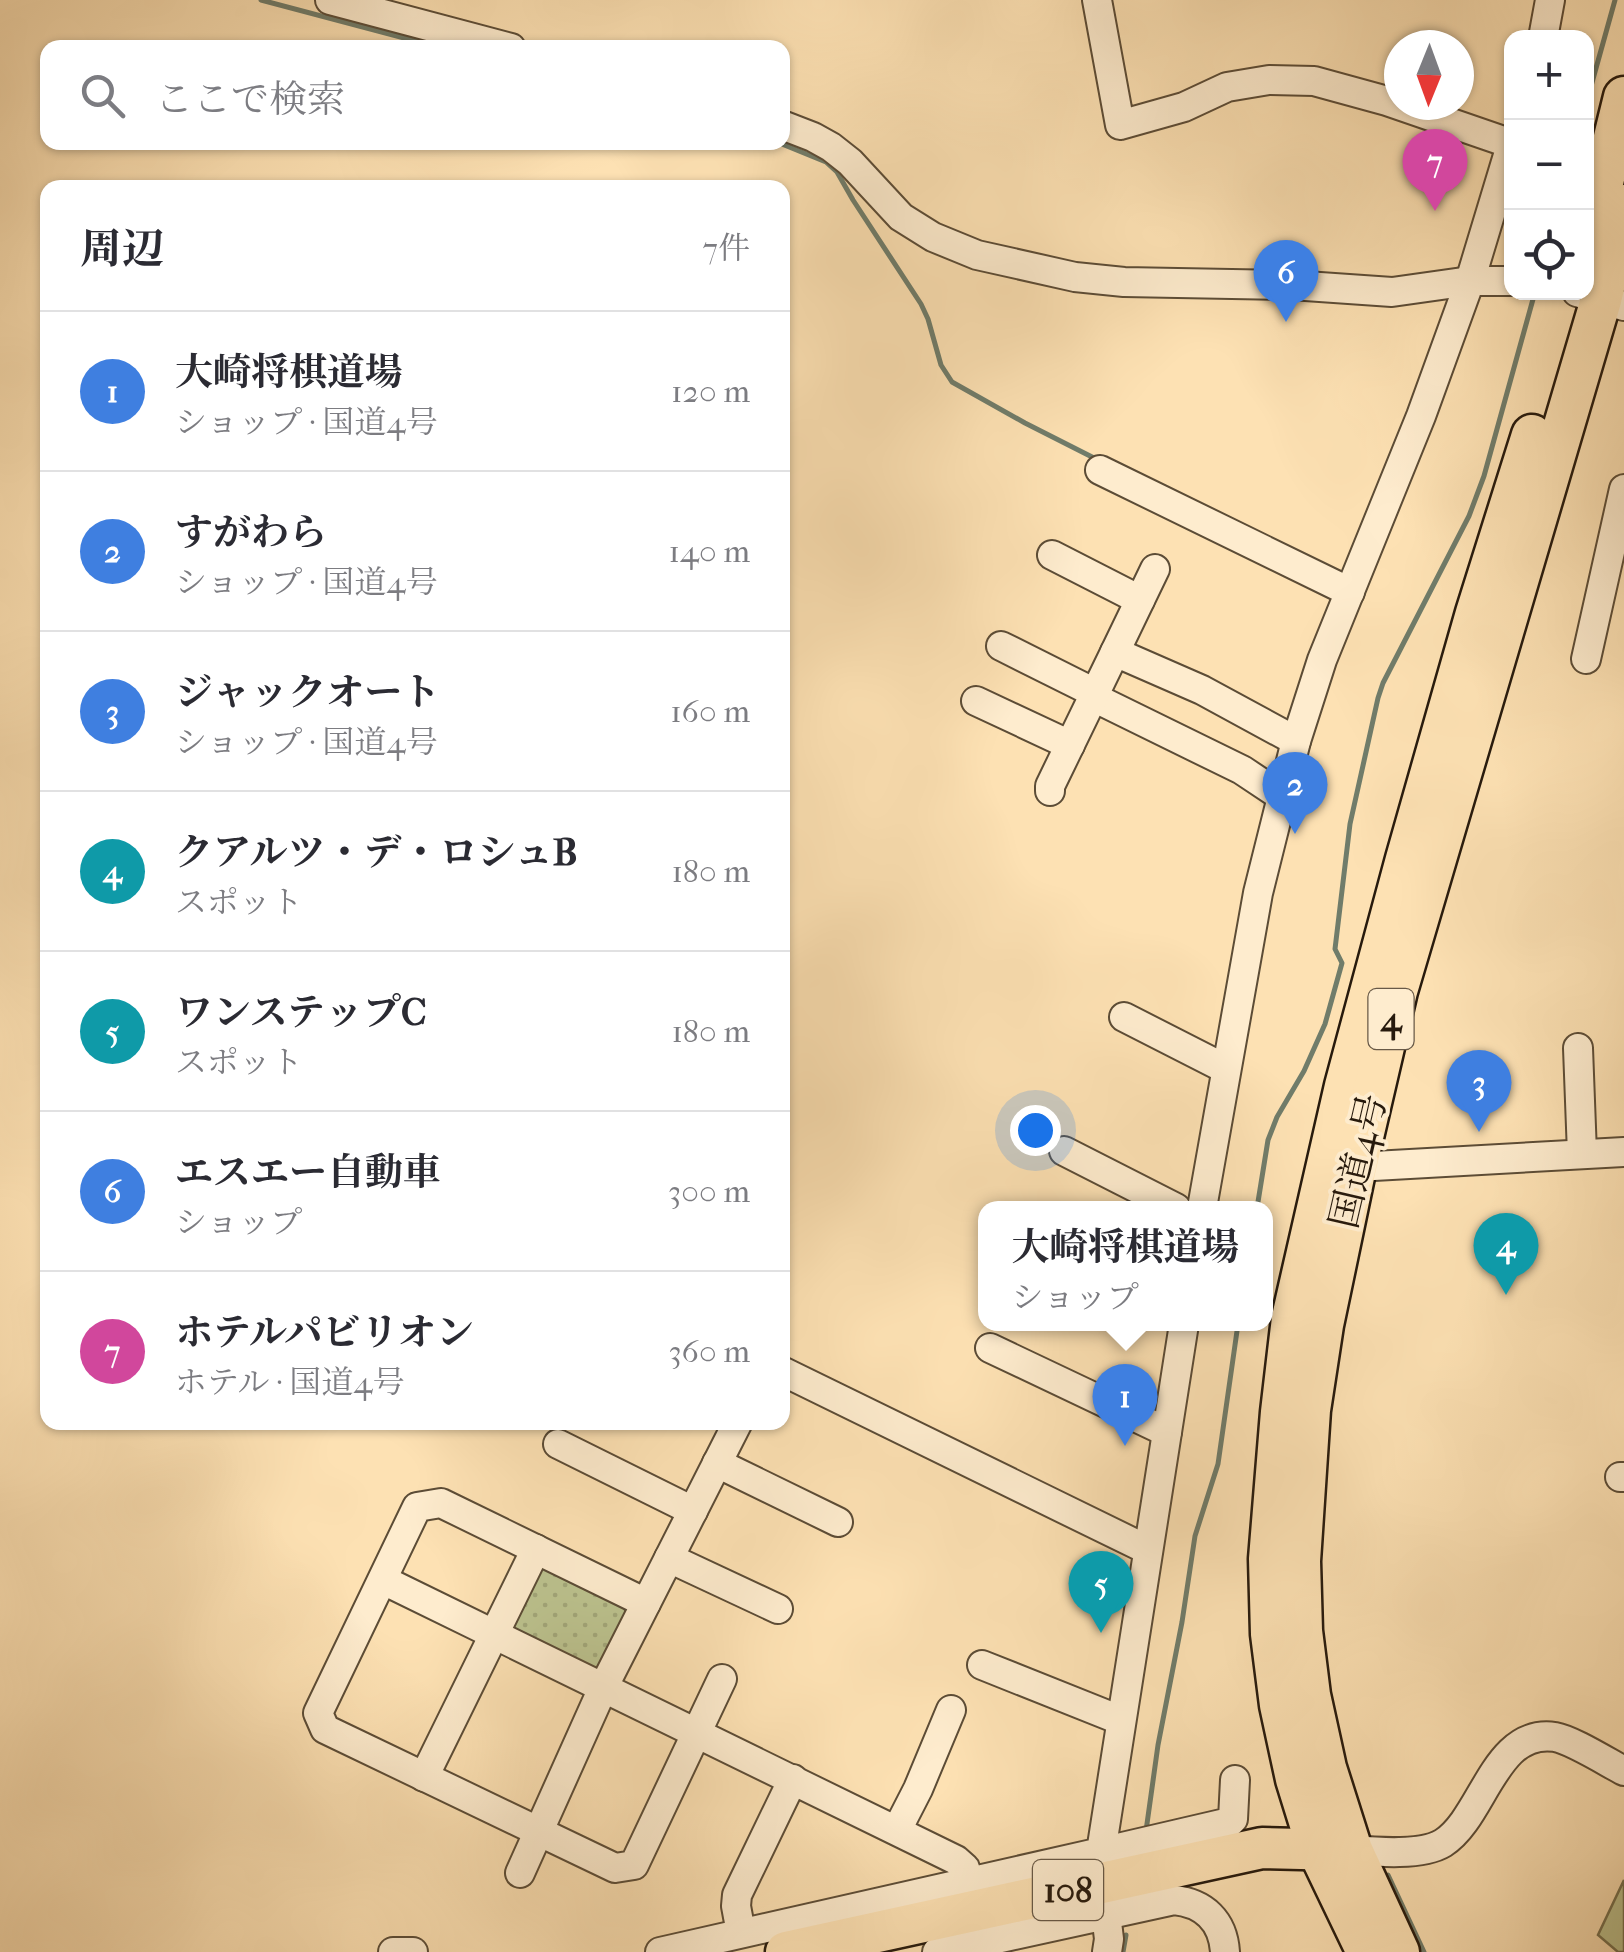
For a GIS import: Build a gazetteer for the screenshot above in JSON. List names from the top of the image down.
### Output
{
  "streets": {
    "highway": ["4", "国道4号", "108"]
  },
  "crossings": [
    ["国道4号", "108"]
  ],
  "north": "bottom",
  "page": {
    "map_buttons": ["+", "−"],
    "search": "ここで検索",
    "pins": [
      "7",
      "6",
      "2",
      "3",
      "4",
      "1",
      "5"
    ],
    "heading": ["周辺", "7件"],
    "list": [
      {
        "mark": "1",
        "name": "大崎将棋道場",
        "note": "ショップ · 国道4号",
        "value": "120 m"
      },
      {
        "mark": "2",
        "name": "すがわら",
        "note": "ショップ · 国道4号",
        "value": "140 m"
      },
      {
        "mark": "3",
        "name": "ジャックオート",
        "note": "ショップ · 国道4号",
        "value": "160 m"
      },
      {
        "mark": "4",
        "name": "クアルツ・デ・ロシュB",
        "note": "スポット",
        "value": "180 m"
      },
      {
        "mark": "5",
        "name": "ワンステップC",
        "note": "スポット",
        "value": "180 m"
      },
      {
        "mark": "6",
        "name": "エスエー自動車",
        "note": "ショップ",
        "value": "300 m"
      },
      {
        "mark": "7",
        "name": "ホテルパビリオン",
        "note": "ホテル · 国道4号",
        "value": "360 m"
      }
    ],
    "popup": ["大崎将棋道場", "ショップ"]
  }
}
